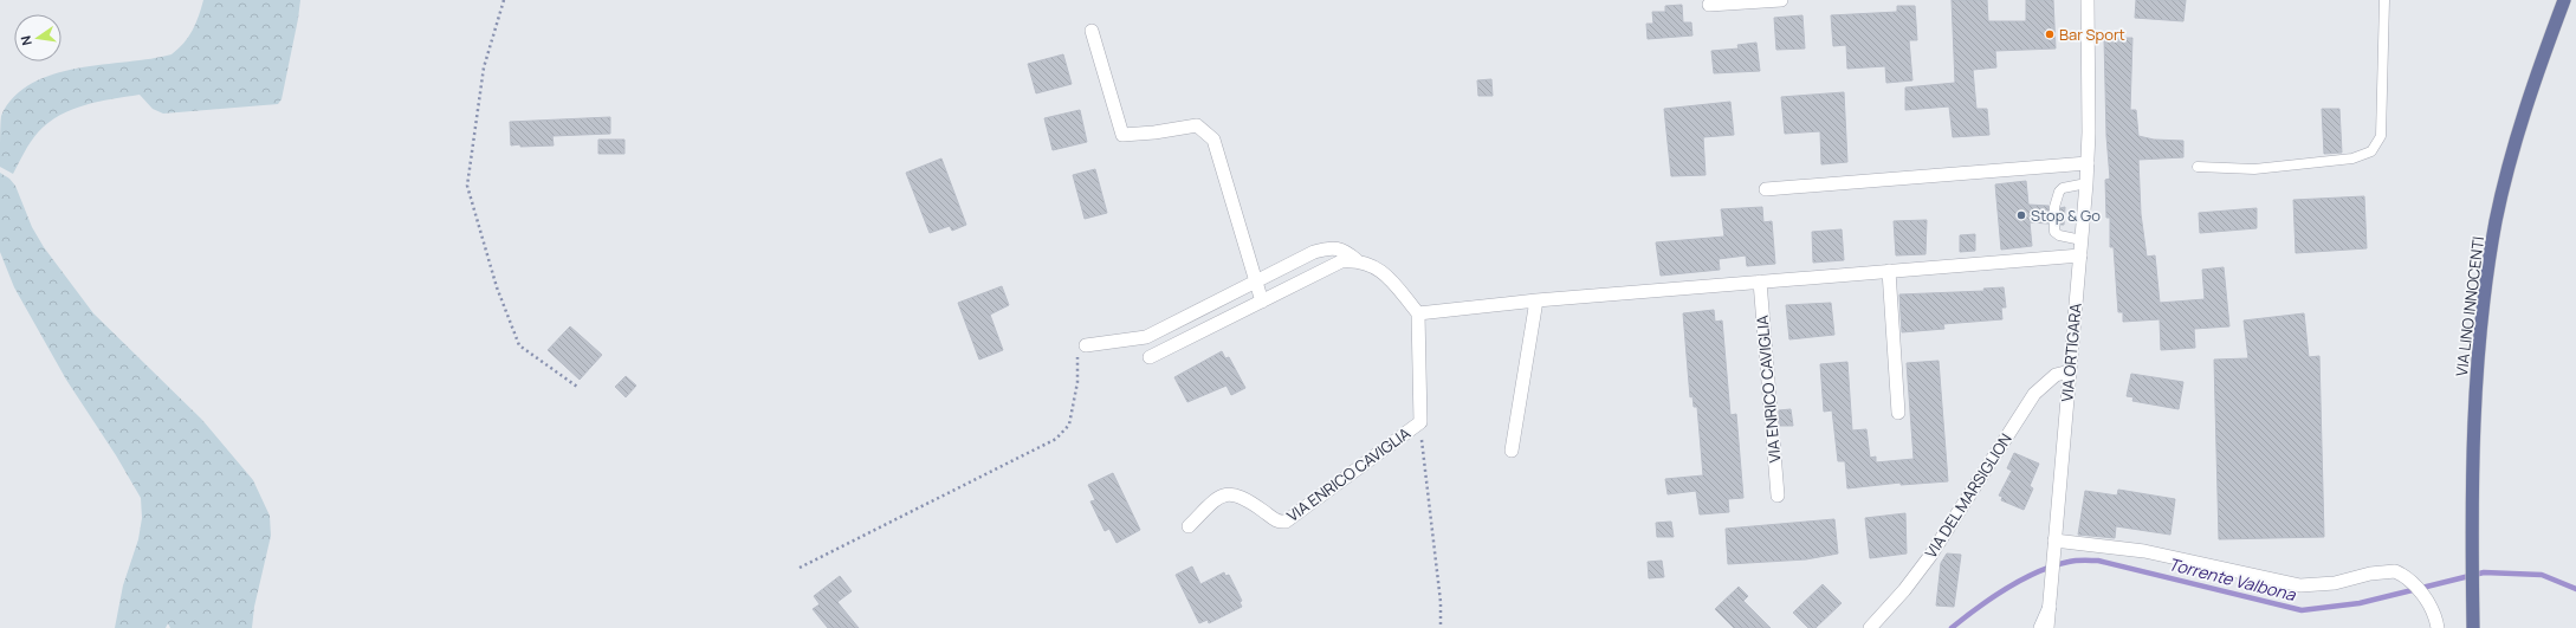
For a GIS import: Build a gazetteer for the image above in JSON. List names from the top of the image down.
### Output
{
  "streets": {
    "main road": ["VIA LINO INNOCENTI"],
    "street": ["VIA ORTIGARA", "VIA ENRICO CAVIGLIA", "VIA DEL MARSIGLION"]
  },
  "crossings": [
    ["VIA ORTIGARA", "VIA DEL MARSIGLION"]
  ],
  "water": ["Torrente Valbona"],
  "places": ["Bar Sport", "Stop & Go"],
  "north": "left"
}
